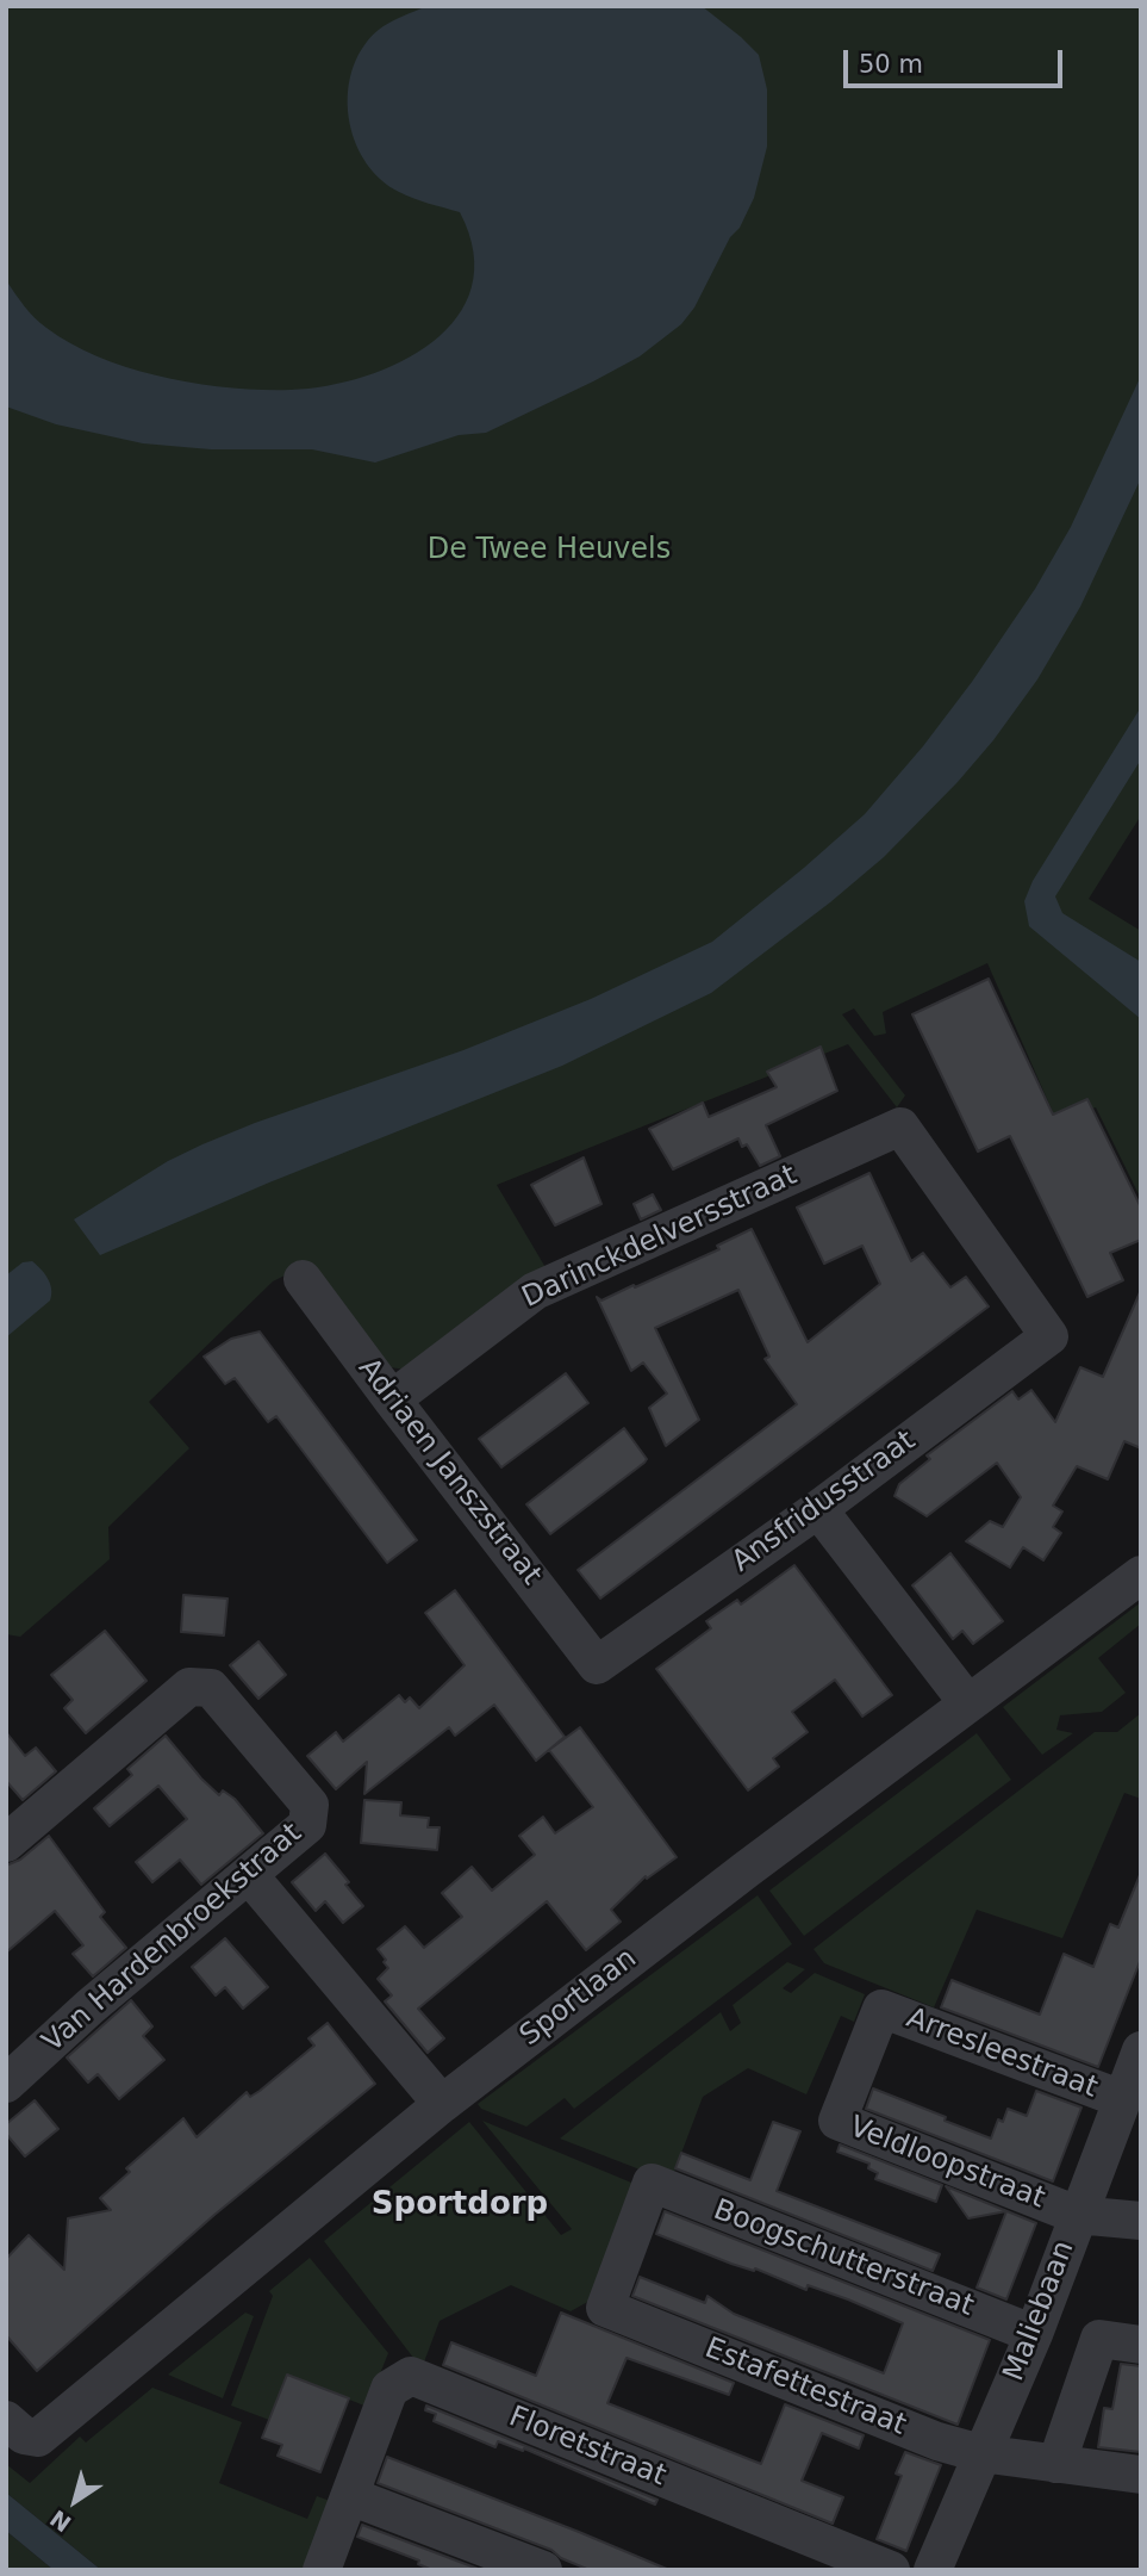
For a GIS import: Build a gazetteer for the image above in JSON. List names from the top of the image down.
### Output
{
  "streets": {
    "street": [
      "Darinckdelversstraat",
      "Adriaen Janszstraat",
      "Ansfridusstraat",
      "Van Hardenbroekstraat",
      "Sportlaan",
      "Arresleestraat",
      "Veldloopstraat",
      "Boogschutterstraat",
      "Maliebaan",
      "Estafettestraat",
      "Floretstraat"
    ]
  },
  "crossings": [
    ["Darinckdelversstraat", "Adriaen Janszstraat"],
    ["Darinckdelversstraat", "Ansfridusstraat"],
    ["Adriaen Janszstraat", "Ansfridusstraat"],
    ["Arresleestraat", "Veldloopstraat"],
    ["Arresleestraat", "Maliebaan"],
    ["Veldloopstraat", "Maliebaan"],
    ["Boogschutterstraat", "Maliebaan"],
    ["Boogschutterstraat", "Estafettestraat"],
    ["Maliebaan", "Estafettestraat"]
  ],
  "districts": ["Sportdorp"],
  "parks": ["De Twee Heuvels"],
  "scale_bar": "50 m",
  "north": "bottom left"
}
